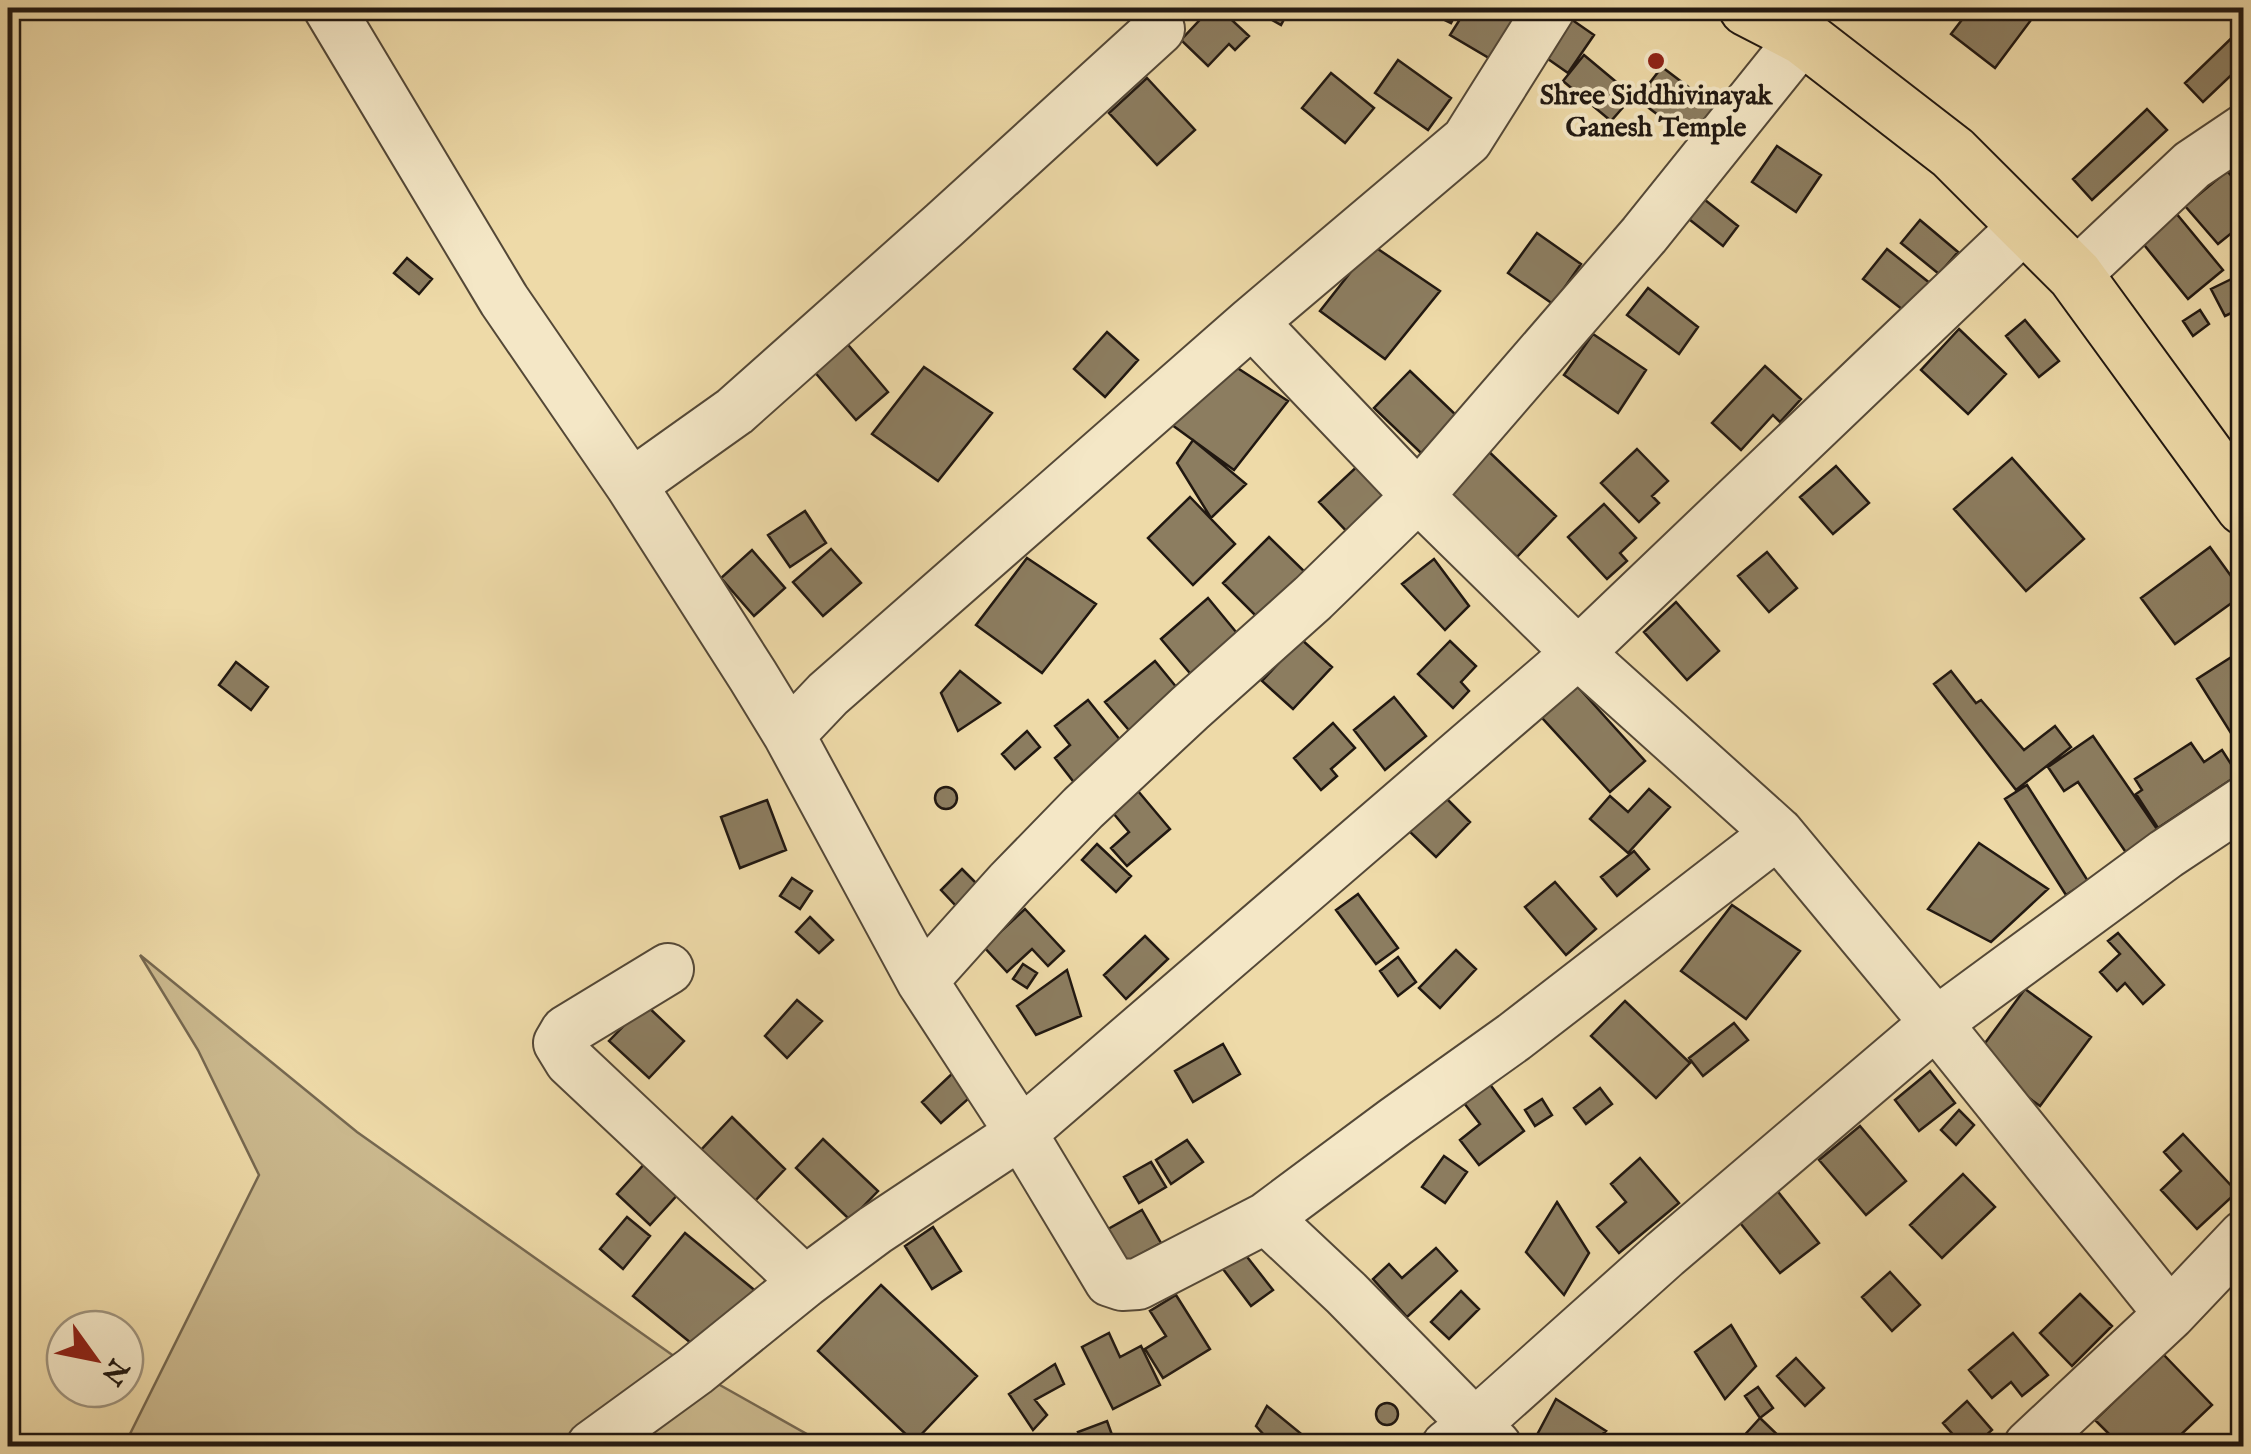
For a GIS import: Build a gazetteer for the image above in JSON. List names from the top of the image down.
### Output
{
  "places": ["Shree Siddhivinayak Ganesh Temple"],
  "north": "bottom right"
}
